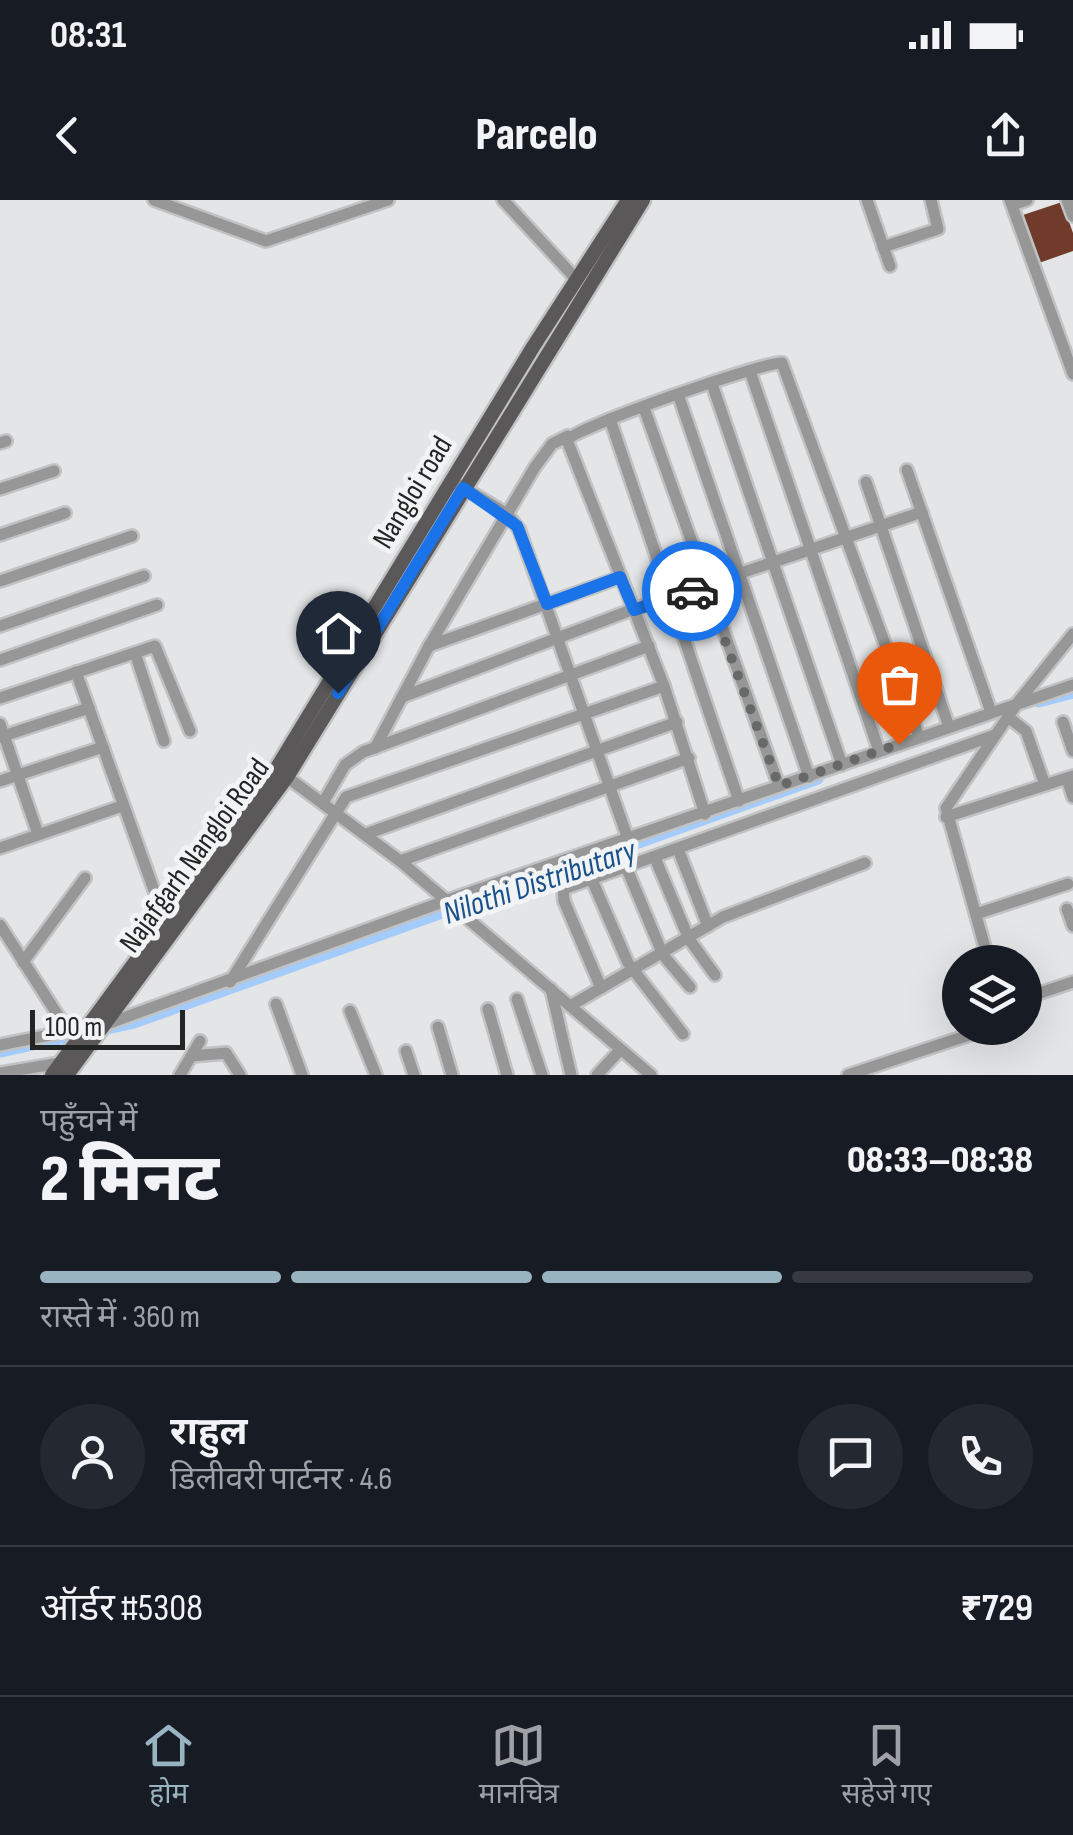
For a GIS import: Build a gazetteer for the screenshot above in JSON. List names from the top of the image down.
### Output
{
  "streets": {
    "main road": ["Nangloi road", "Najafgarh Nangloi Road"]
  },
  "crossings": [
    ["Nangloi road", "Najafgarh Nangloi Road"]
  ],
  "water": ["Nilothi Distributary"],
  "scale_bar": "100 m",
  "page": {
    "status": "08:31",
    "header": "Parcelo",
    "scale": "100 m",
    "heading": ["2 मिनट", "पहुँचने में", "08:33–08:38"],
    "panel": [
      "राहुल",
      "डिलीवरी पार्टनर · 4.6",
      "ऑर्डर #5308",
      "₹729"
    ],
    "bar": "रास्ते में · 360 m",
    "tabs": ["होम", "मानचित्र", "सहेजे गए"]
  }
}
